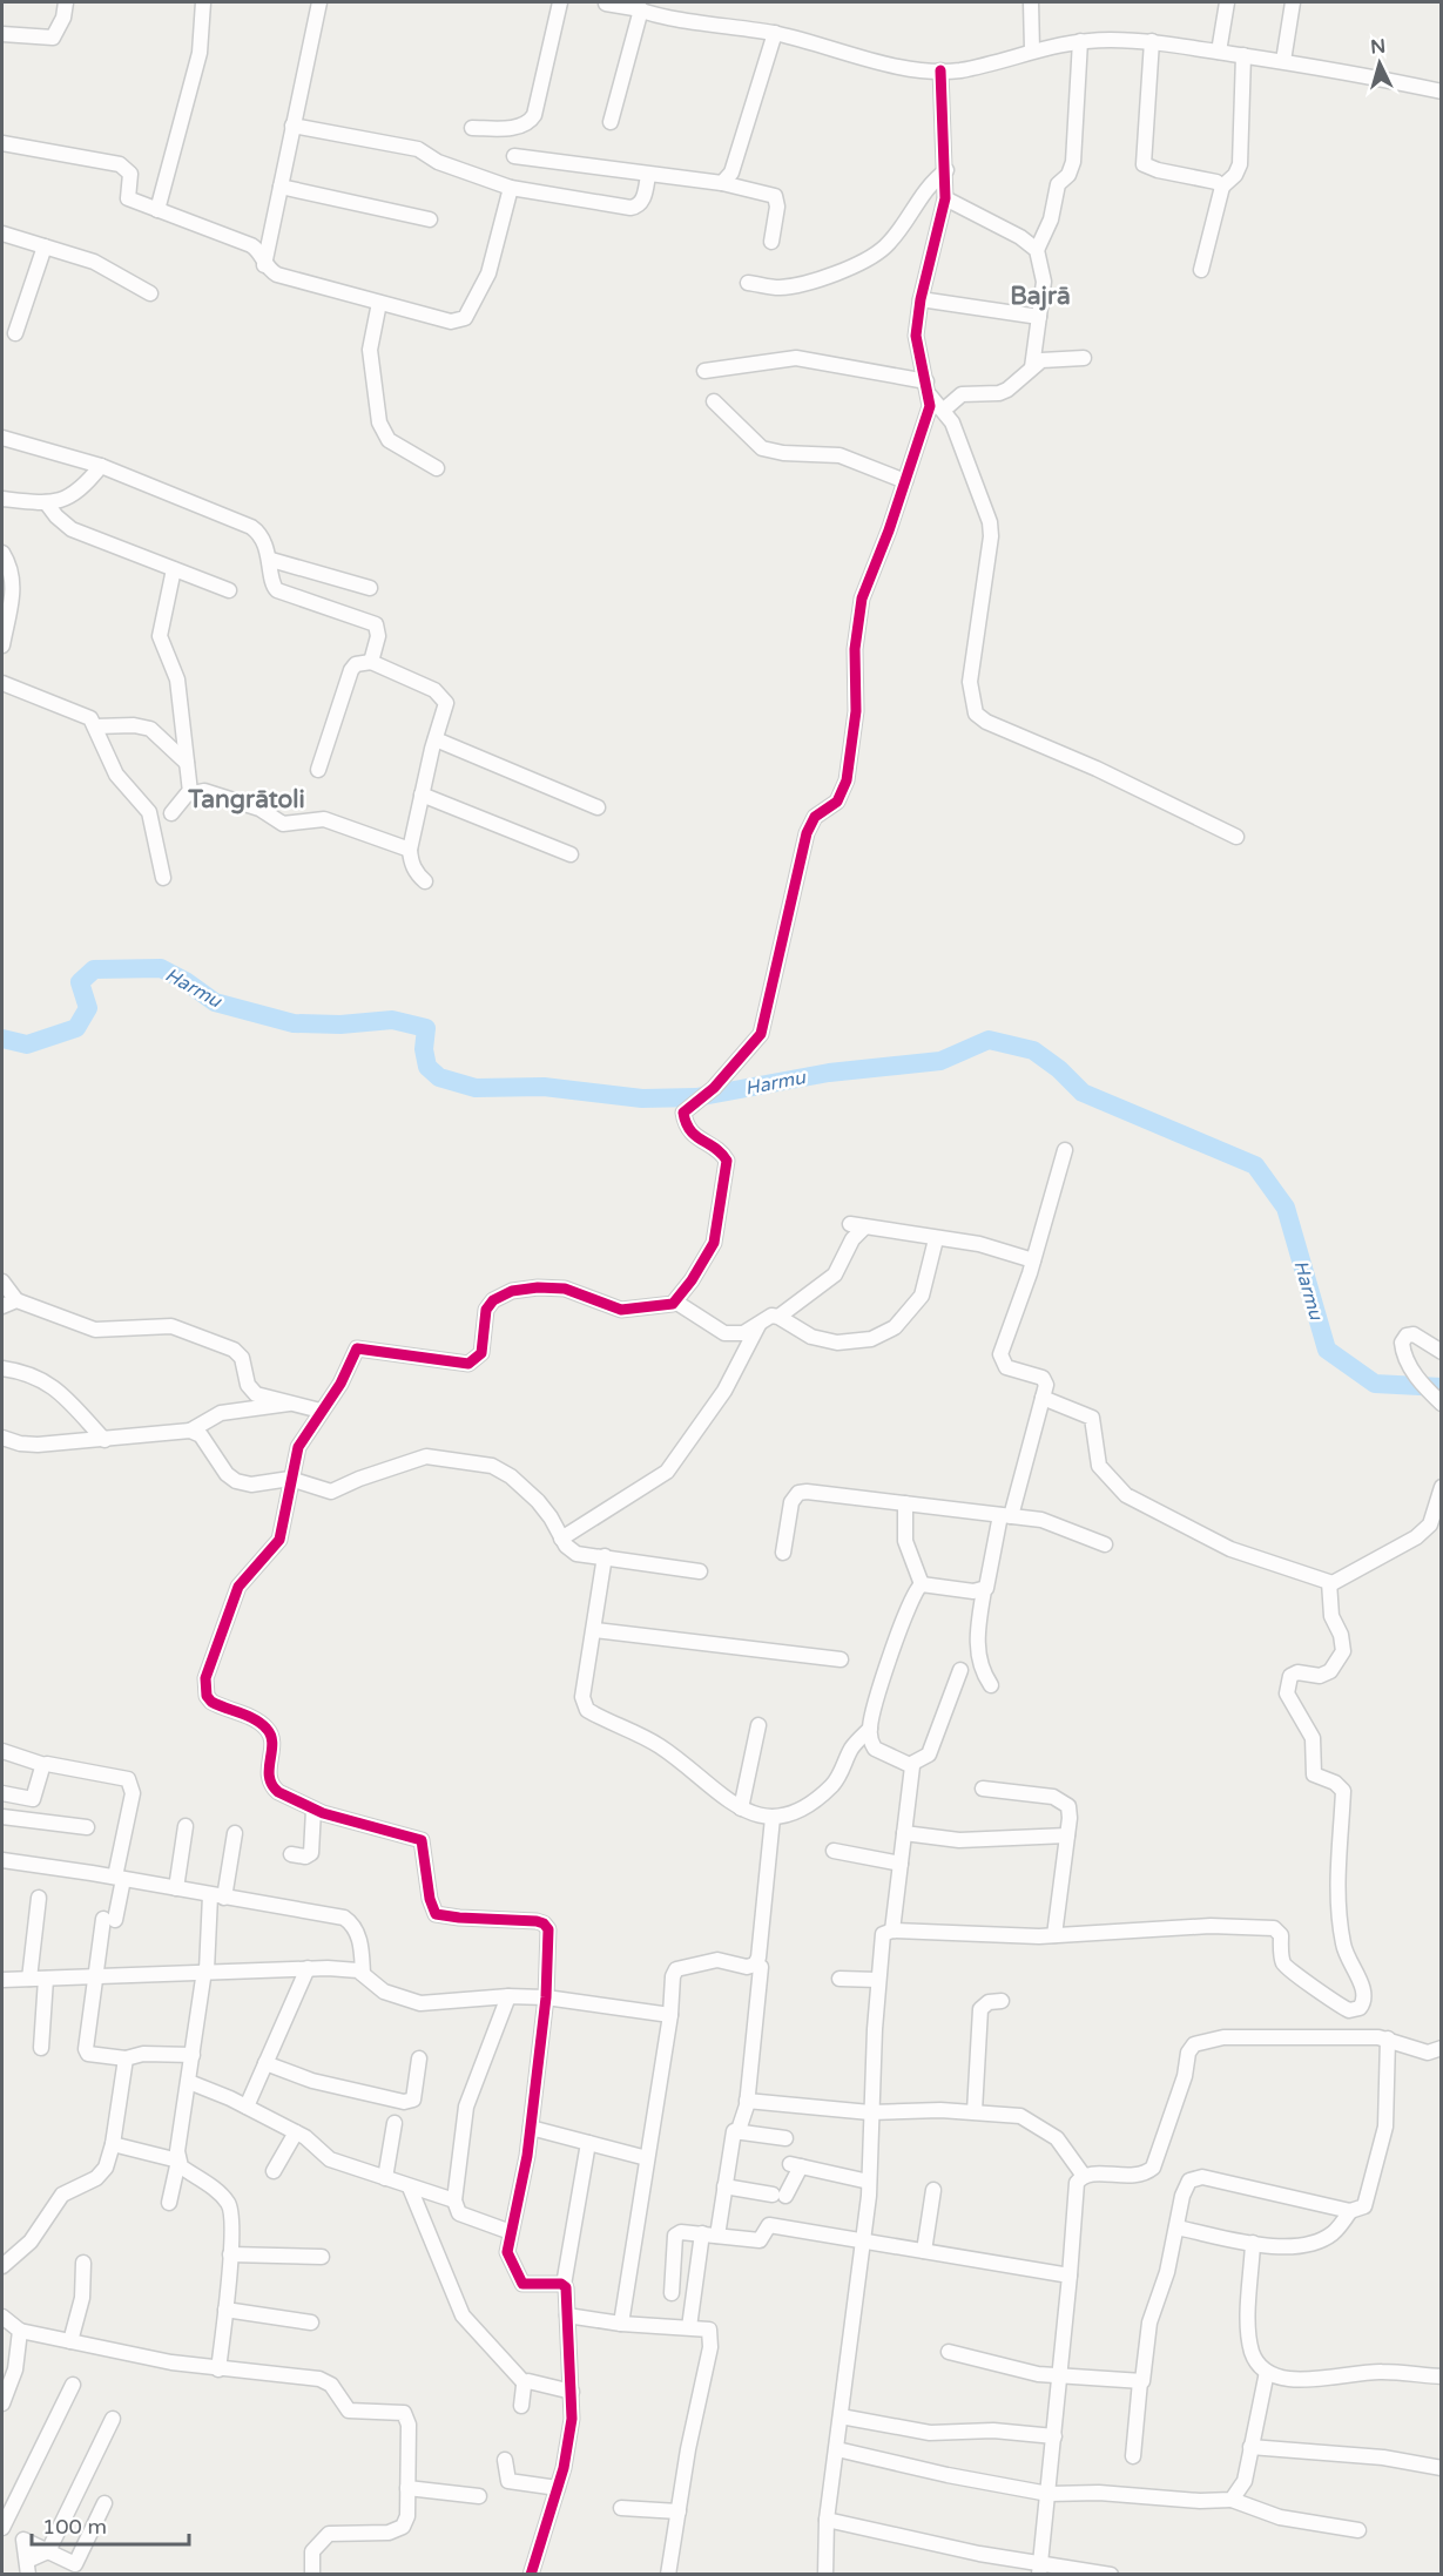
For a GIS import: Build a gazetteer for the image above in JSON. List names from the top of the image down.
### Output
{
  "districts": ["Bajrā", "Tangrātoli"],
  "water": ["Harmu"],
  "scale_bar": "100 m",
  "north": "top"
}
